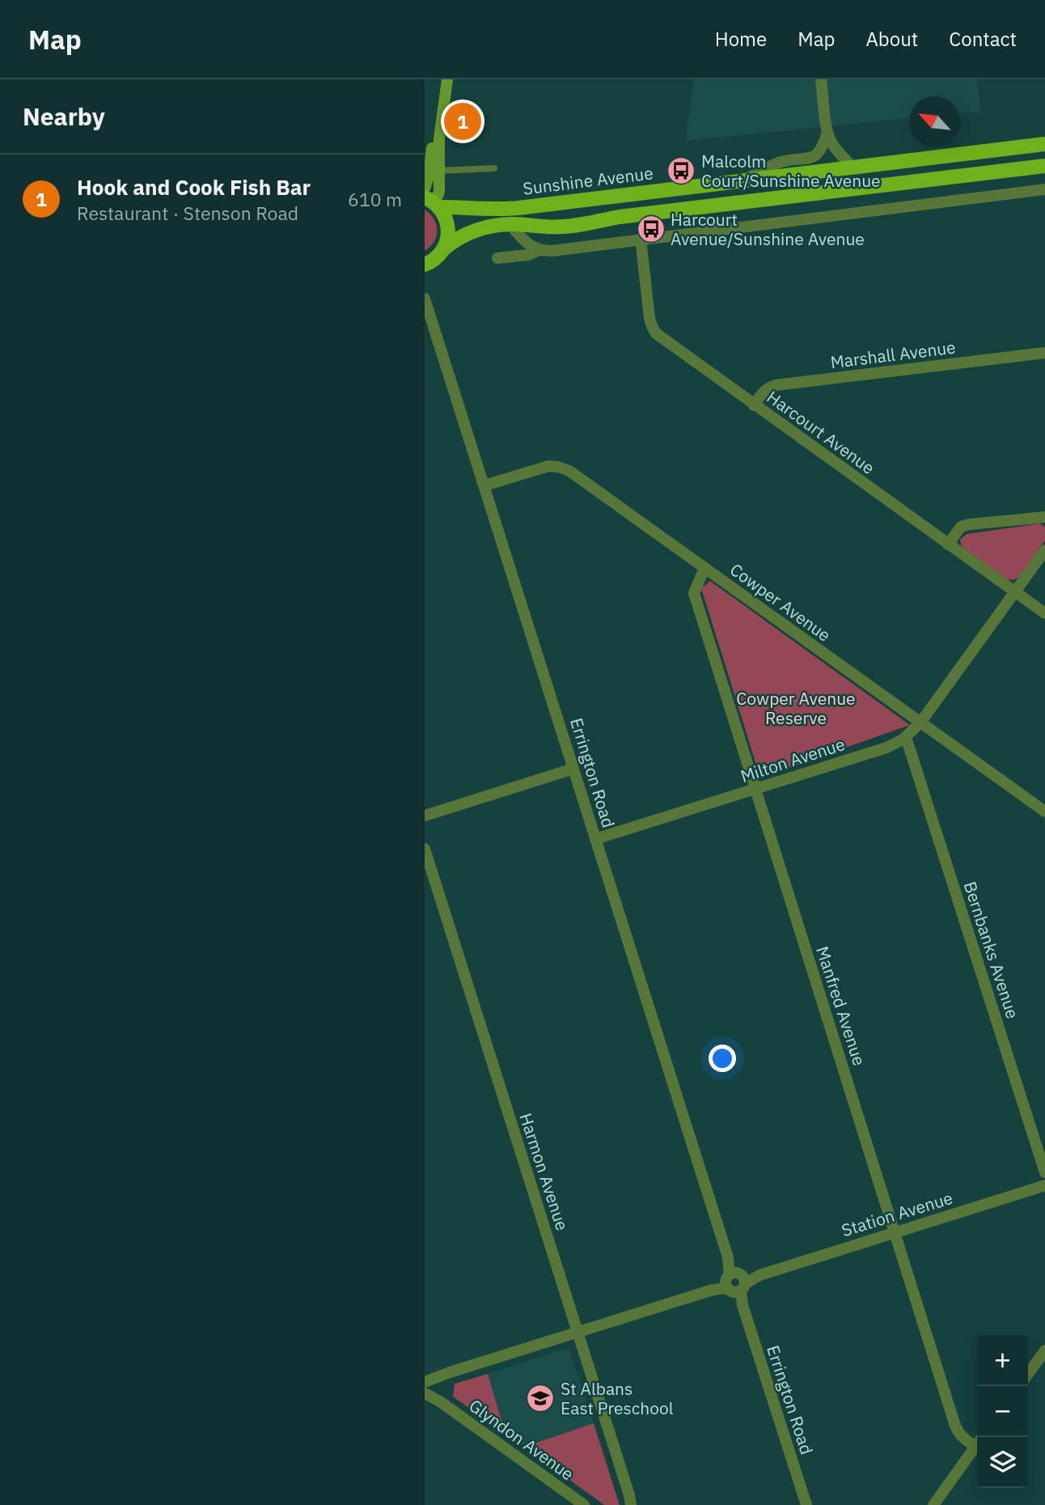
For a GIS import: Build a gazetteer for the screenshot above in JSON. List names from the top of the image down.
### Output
{
  "streets": {
    "main road": ["Sunshine Avenue"],
    "street": [
      "Marshall Avenue",
      "Harcourt Avenue",
      "Cowper Avenue",
      "Milton Avenue",
      "Errington Road",
      "Bernbanks Avenue",
      "Manfred Avenue",
      "Harmon Avenue",
      "Station Avenue",
      "Glyndon Avenue"
    ]
  },
  "crossings": [
    ["Marshall Avenue", "Harcourt Avenue"],
    ["Harcourt Avenue", "Milton Avenue"],
    ["Cowper Avenue", "Milton Avenue"],
    ["Cowper Avenue", "Errington Road"],
    ["Cowper Avenue", "Manfred Avenue"],
    ["Milton Avenue", "Errington Road"],
    ["Milton Avenue", "Bernbanks Avenue"],
    ["Milton Avenue", "Manfred Avenue"],
    ["Errington Road", "Station Avenue"],
    ["Manfred Avenue", "Station Avenue"],
    ["Harmon Avenue", "Station Avenue"],
    ["Station Avenue", "Glyndon Avenue"]
  ],
  "parks": ["Cowper Avenue Reserve"],
  "places": {
    "bus stop": ["Malcolm Court/Sunshine Avenue", "Harcourt Avenue/Sunshine Avenue"],
    "school or university": ["St Albans East Preschool"]
  },
  "north": "top left",
  "page": {
    "header": "Map",
    "nav": [
      "Home",
      "Map",
      "About",
      "Contact"
    ],
    "heading": "Nearby",
    "pins": "1",
    "list": [
      {
        "mark": "1",
        "name": "Hook and Cook Fish Bar",
        "note": "Restaurant · Stenson Road",
        "value": "610 m"
      }
    ],
    "map_buttons": ["+", "−"]
  }
}
